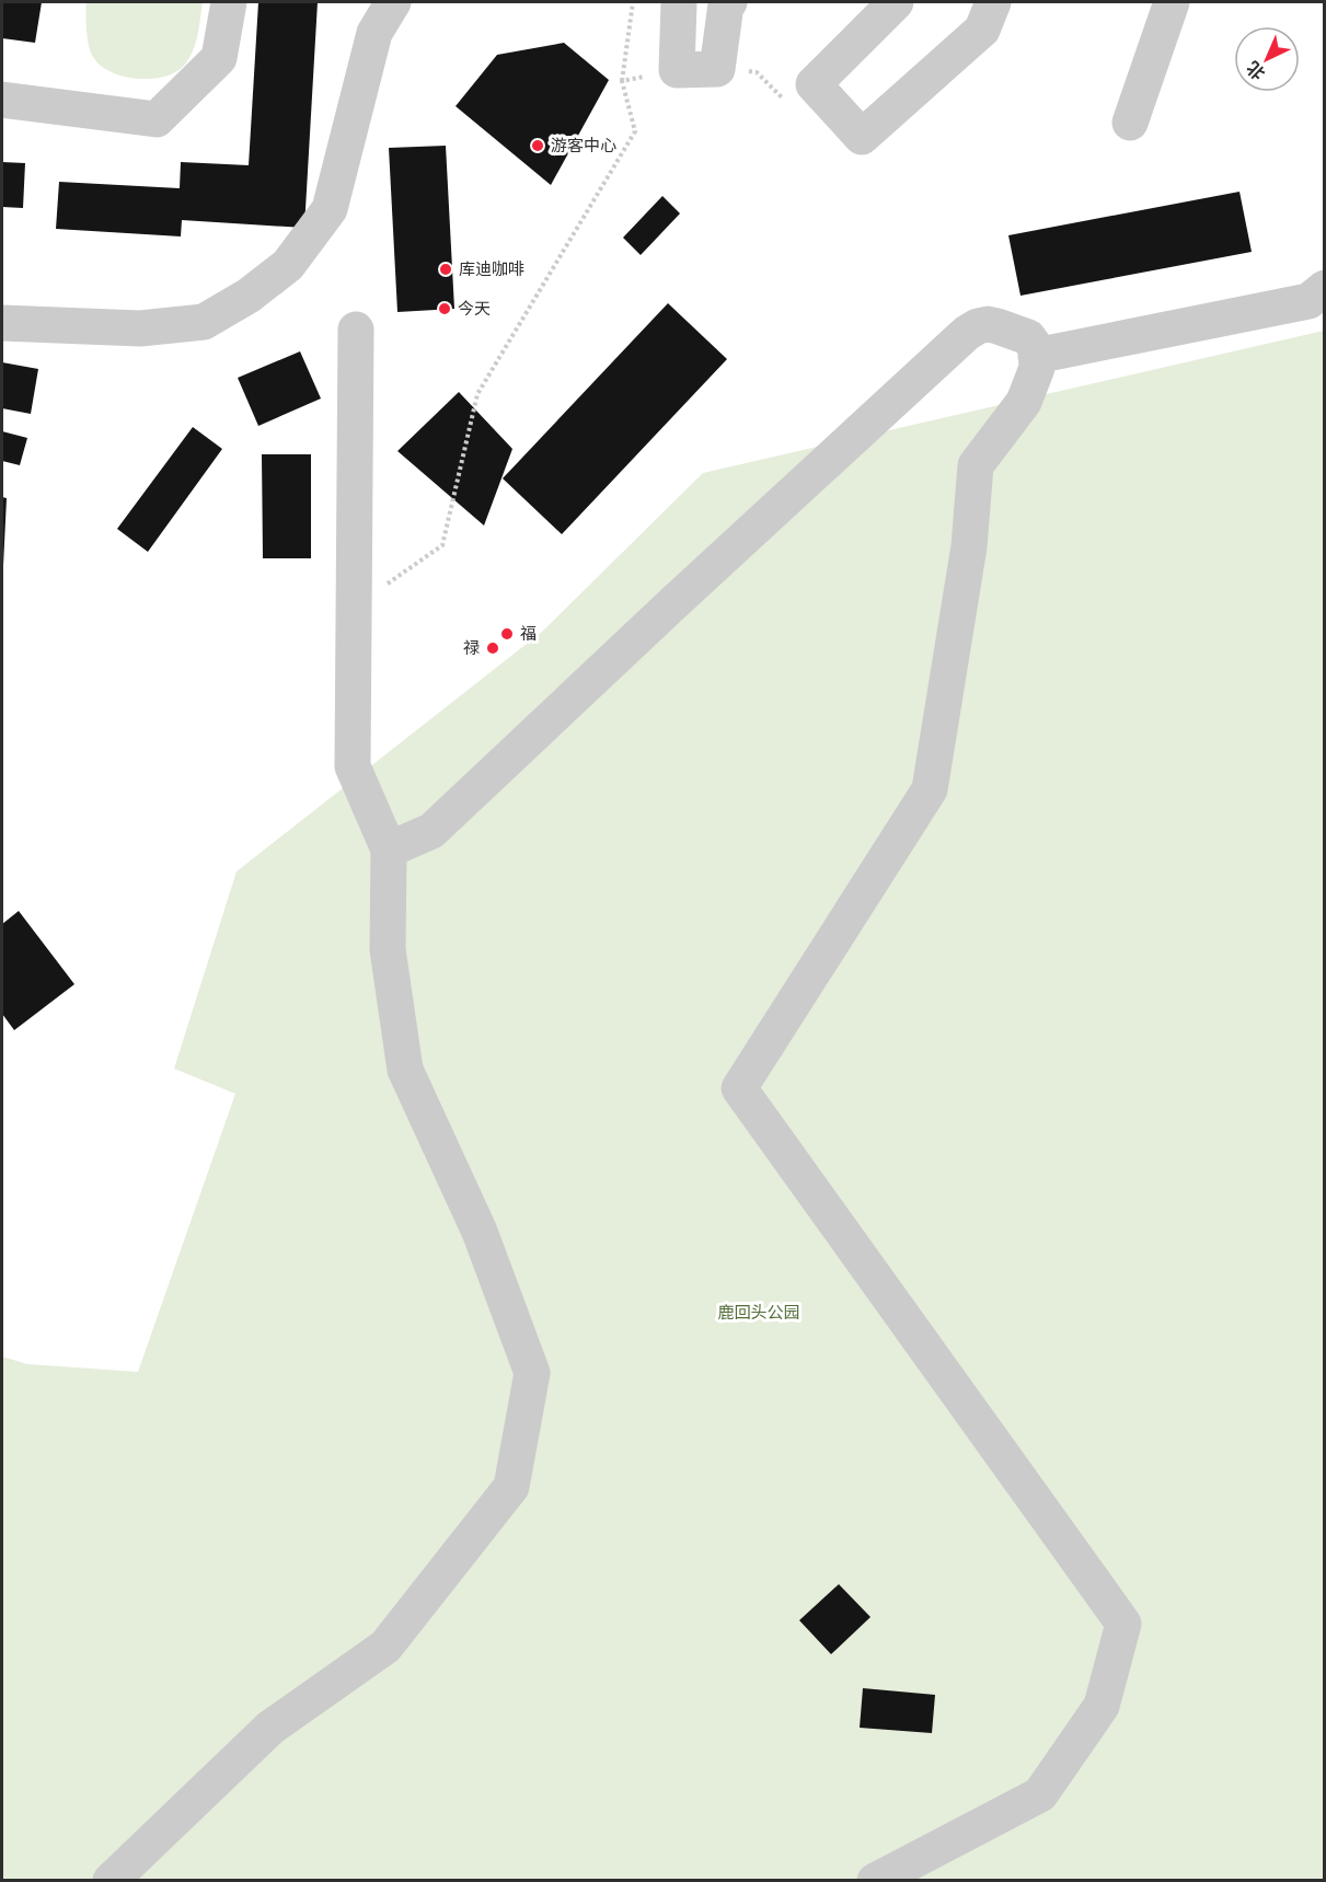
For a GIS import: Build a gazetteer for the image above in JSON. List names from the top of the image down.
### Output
{
  "parks": ["鹿回头公园"],
  "places": [
    "游客中心",
    "库迪咖啡",
    "今天",
    "福",
    "禄"
  ],
  "north": "bottom left"
}
